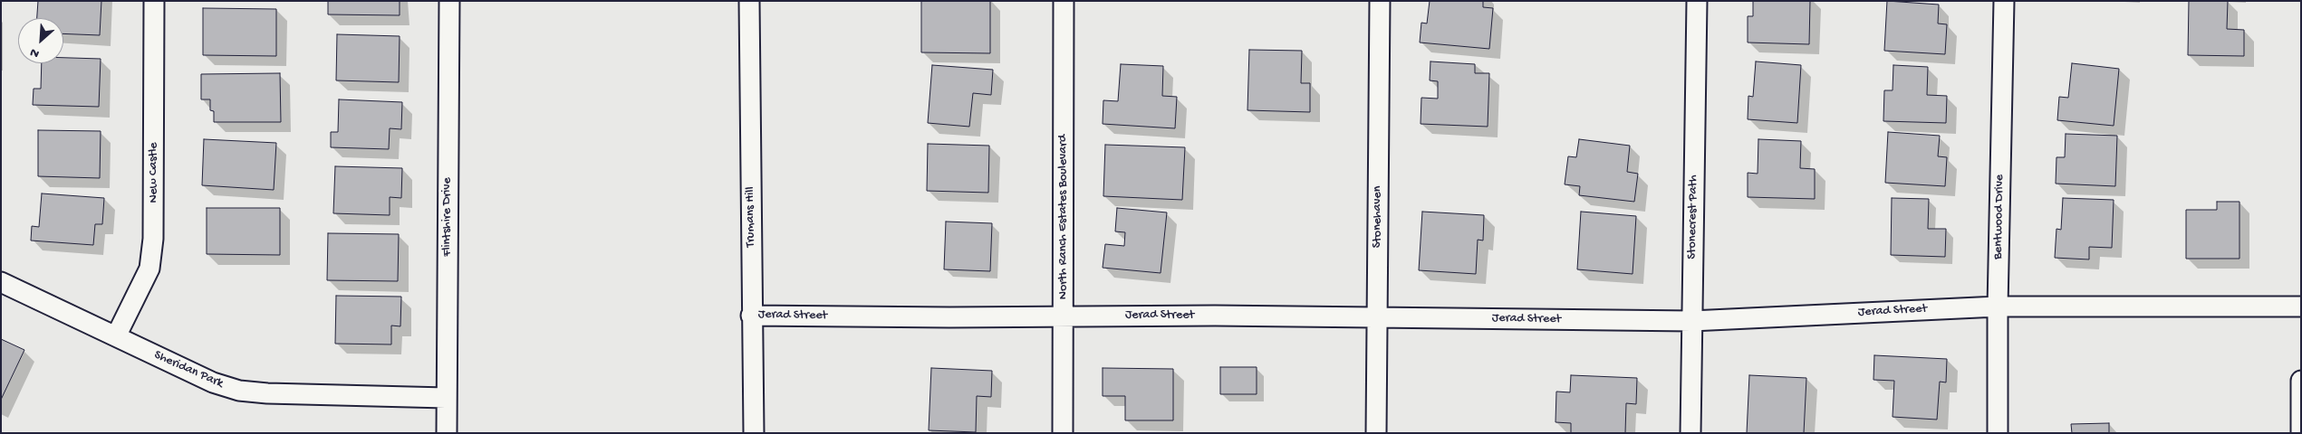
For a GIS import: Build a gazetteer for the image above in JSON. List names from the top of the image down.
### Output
{
  "streets": {
    "street": [
      "New Castle",
      "Flintshire Drive",
      "Trumans Hill",
      "North Ranch Estates Boulevard",
      "Stonehaven",
      "Stonecrest Path",
      "Bentwood Drive",
      "Jerad Street",
      "Sheridan Park"
    ]
  },
  "crossings": [
    ["New Castle", "Sheridan Park"],
    ["Flintshire Drive", "Sheridan Park"],
    ["Trumans Hill", "Jerad Street"],
    ["North Ranch Estates Boulevard", "Jerad Street"],
    ["Stonehaven", "Jerad Street"],
    ["Stonecrest Path", "Jerad Street"],
    ["Bentwood Drive", "Jerad Street"]
  ],
  "north": "bottom left"
}
